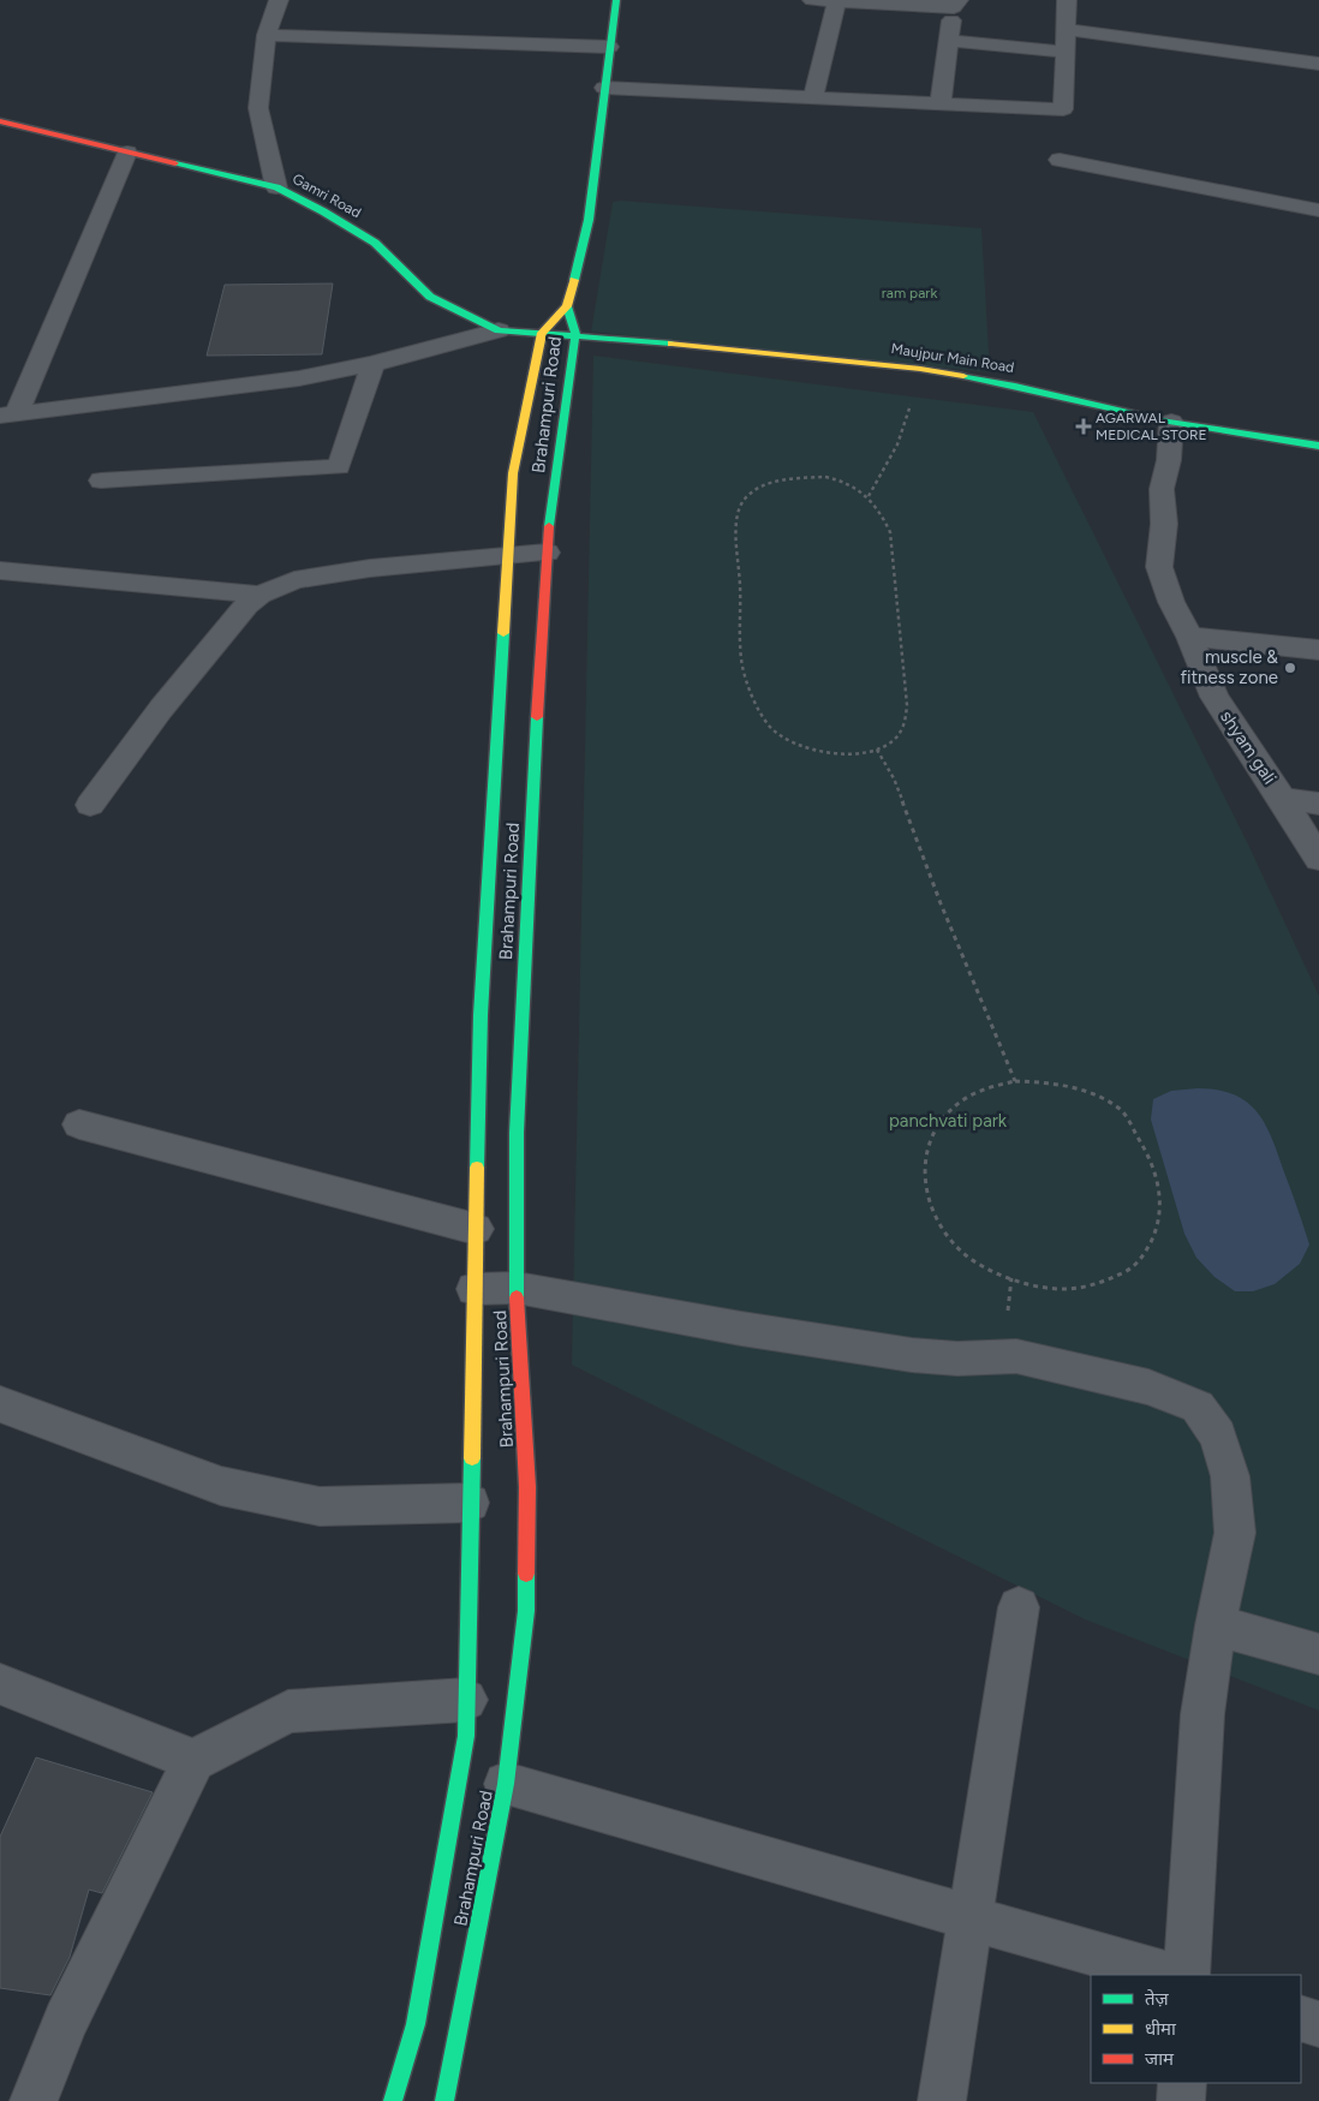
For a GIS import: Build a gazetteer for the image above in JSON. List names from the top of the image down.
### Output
{
  "streets": {
    "street": [
      "Gamri Road",
      "Maujpur Main Road",
      "Brahampuri Road",
      "shyam gali"
    ]
  },
  "crossings": [
    ["Gamri Road", "Maujpur Main Road"],
    ["Gamri Road", "Brahampuri Road"],
    ["Maujpur Main Road", "Brahampuri Road"],
    ["Maujpur Main Road", "shyam gali"]
  ],
  "parks": ["ram park", "panchvati park"],
  "places": {
    "health": ["AGARWAL MEDICAL STORE"],
    "other": ["muscle & fitness zone"]
  },
  "legend": ["तेज़", "धीमा", "जाम"]
}
